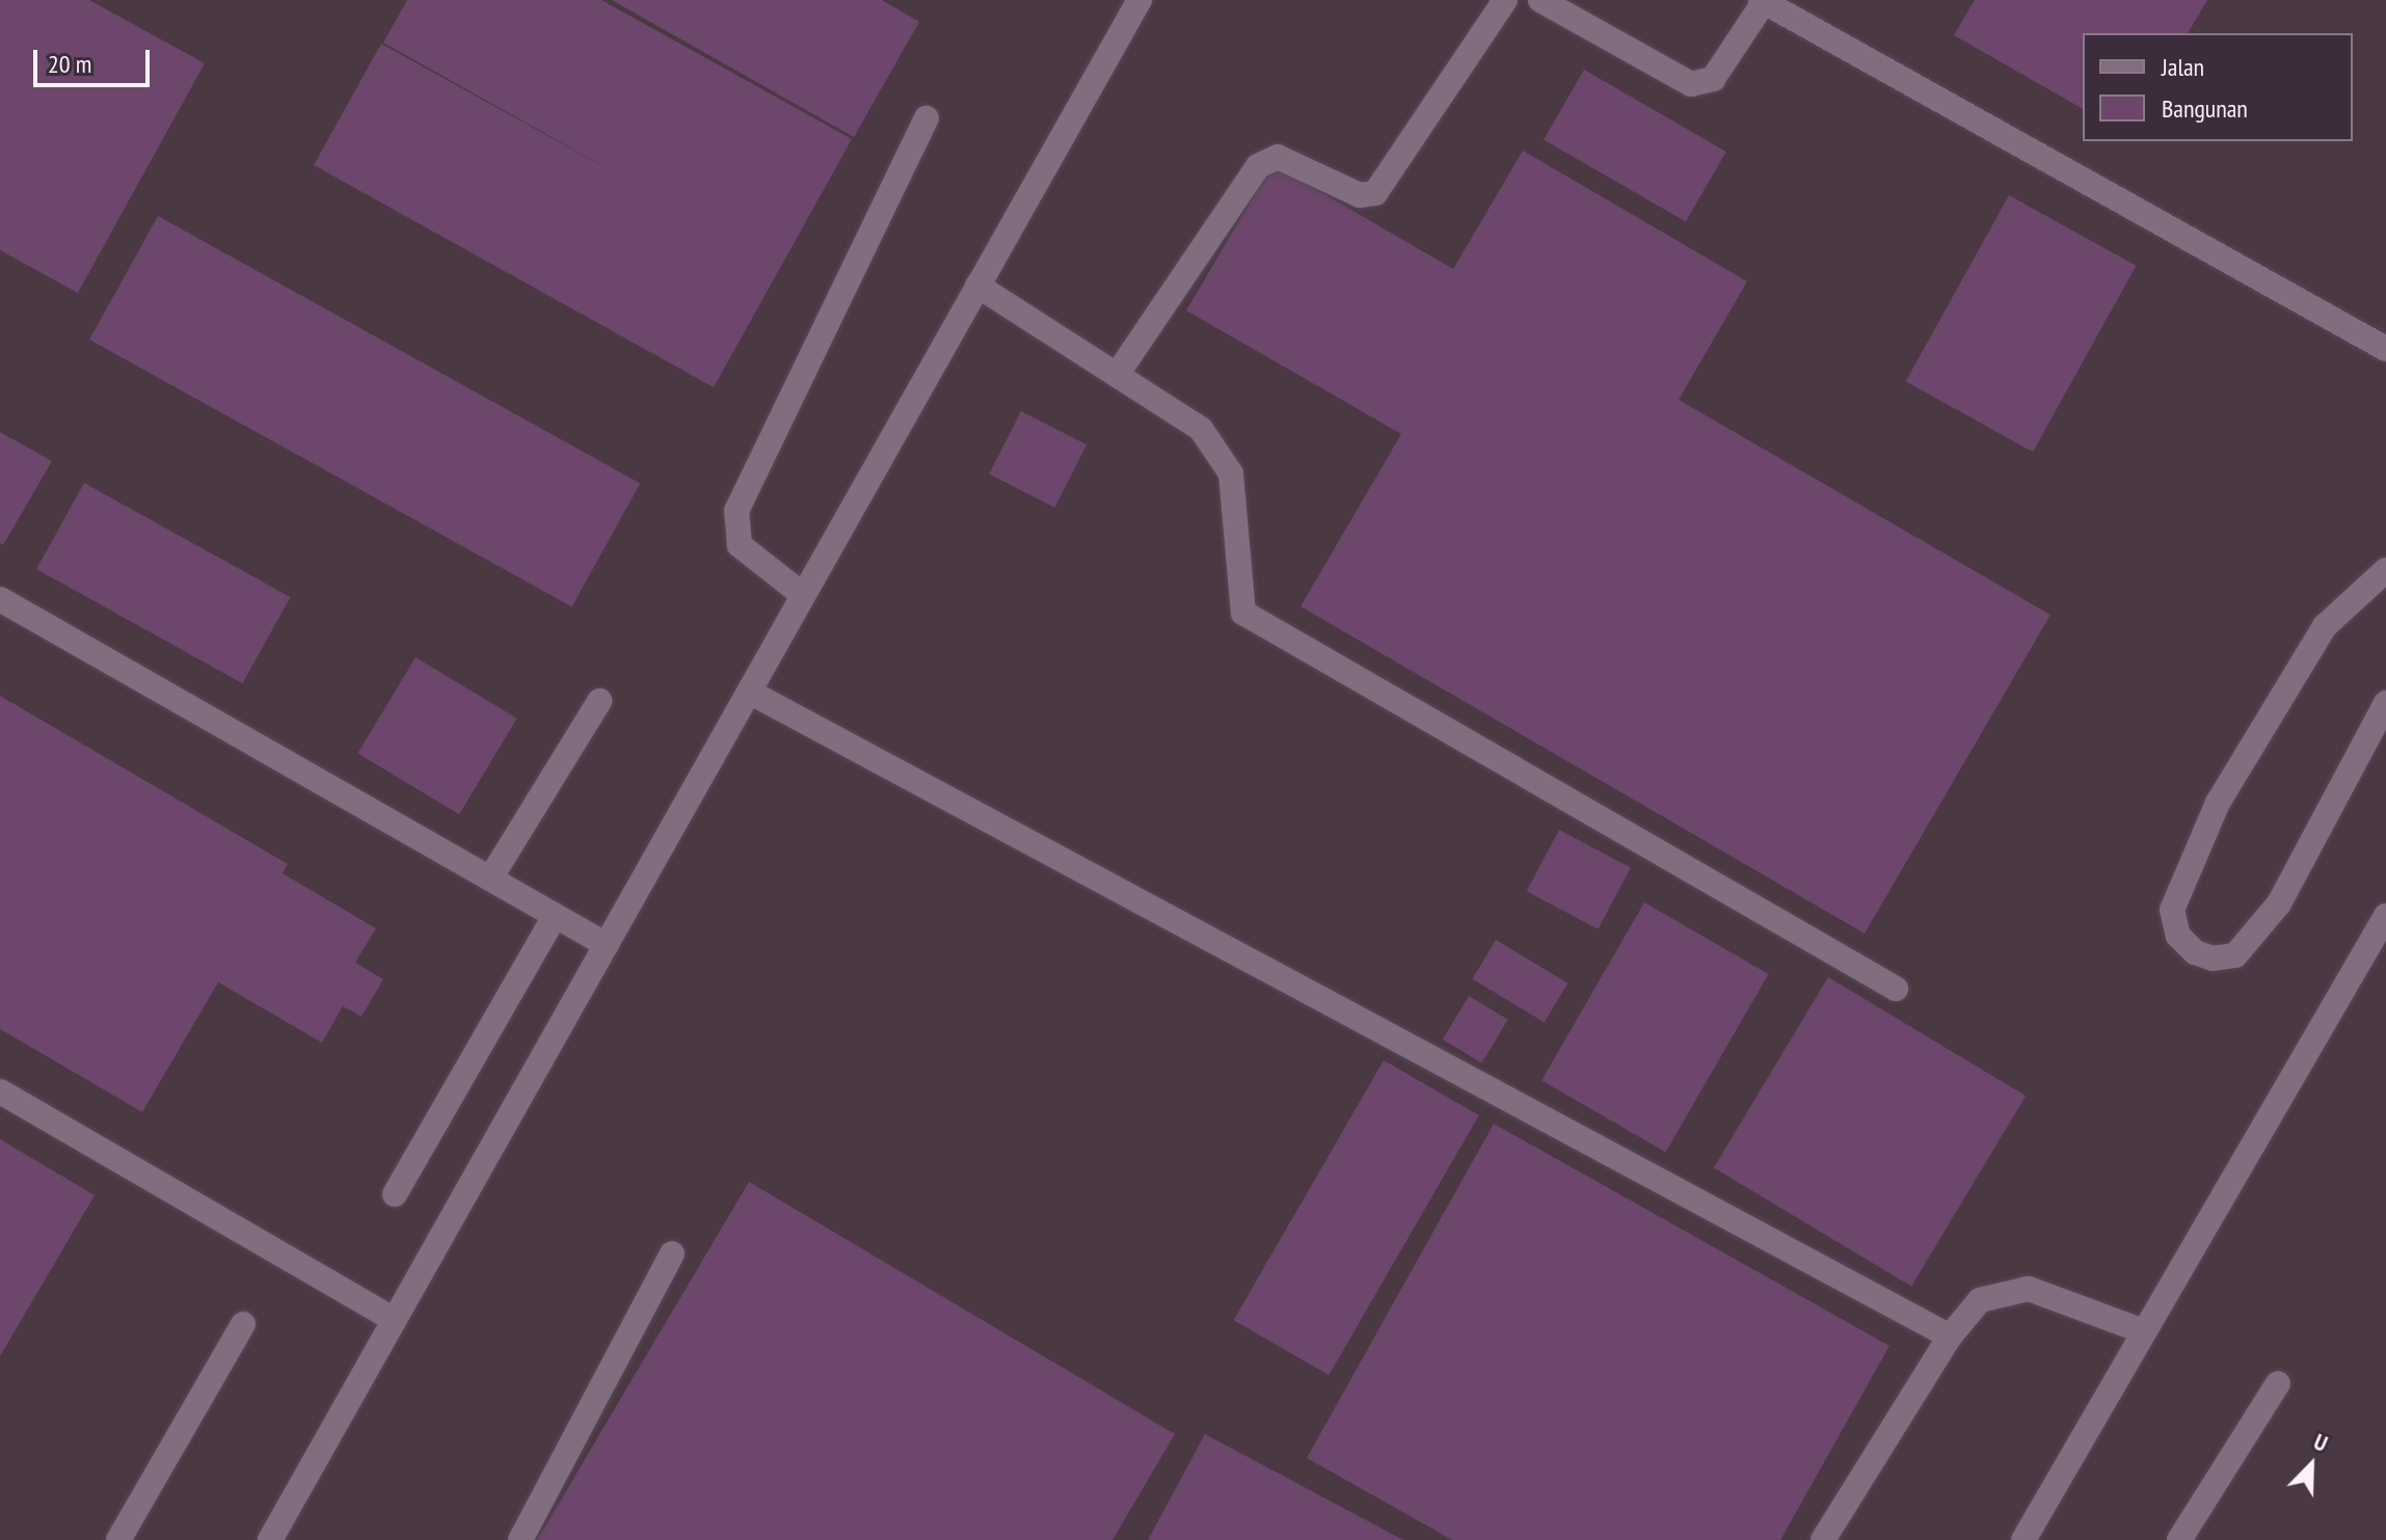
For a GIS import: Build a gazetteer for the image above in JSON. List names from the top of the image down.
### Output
{
  "legend": ["Jalan", "Bangunan"],
  "scale_bar": "20 m",
  "north": "top right"
}
